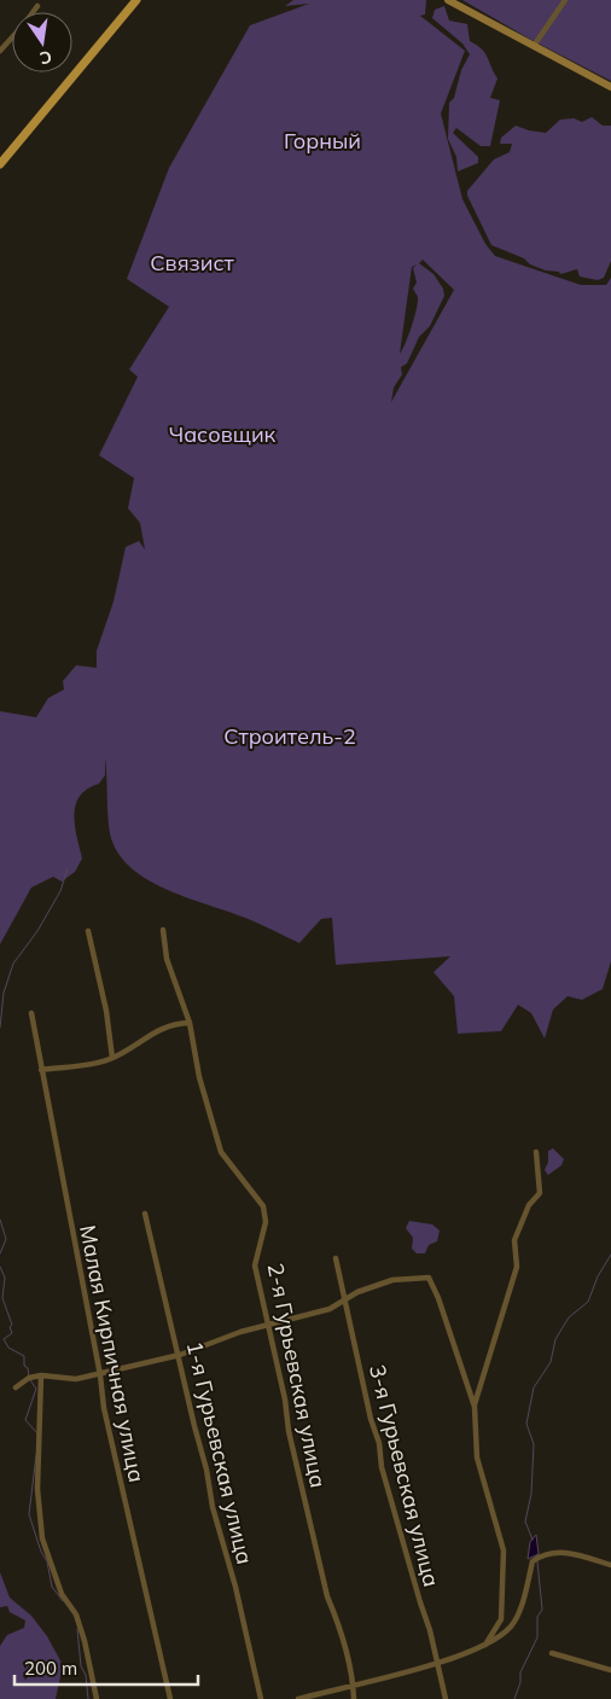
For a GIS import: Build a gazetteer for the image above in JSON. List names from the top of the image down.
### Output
{
  "streets": {
    "street": [
      "Малая Кирпичная улица",
      "2-я Гурьевская улица",
      "1-я Гурьевская улица",
      "3-я Гурьевская улица"
    ]
  },
  "parks": [
    "Горный",
    "Связист",
    "Часовщик",
    "Строитель-2"
  ],
  "scale_bar": "200 m",
  "north": "bottom"
}
